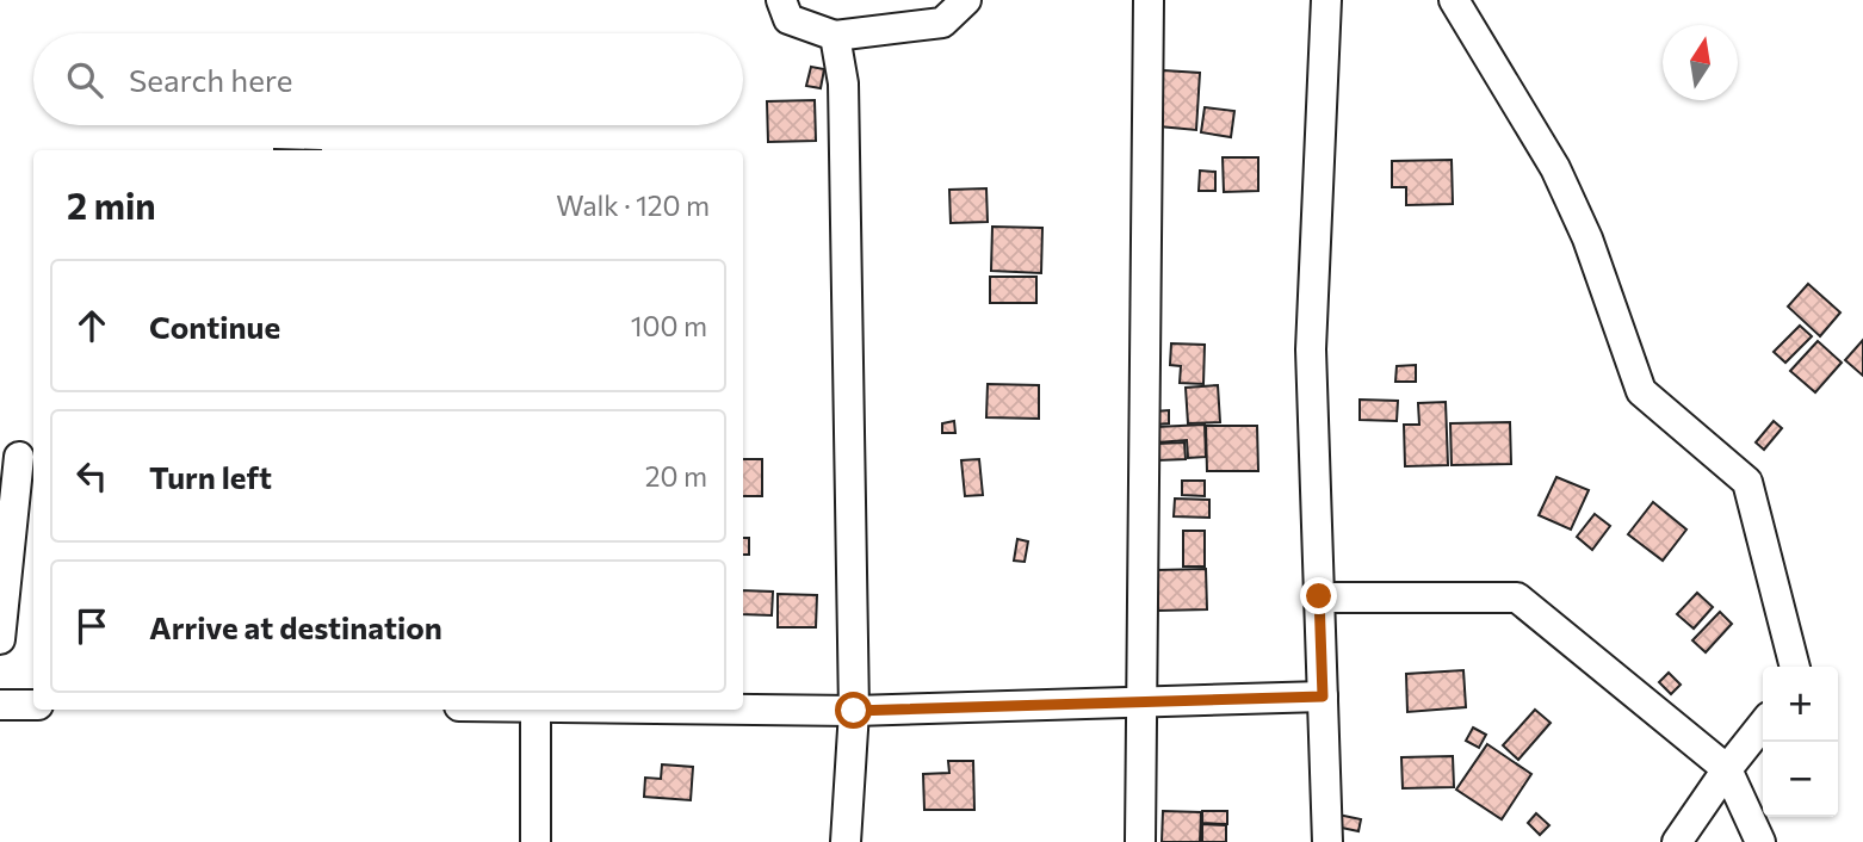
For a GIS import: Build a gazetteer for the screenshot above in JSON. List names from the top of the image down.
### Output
{
  "north": "top",
  "page": {
    "search": "Search here",
    "heading": ["2 min", "Walk · 120 m"],
    "list": [
      ["Continue", "100 m"],
      ["Turn left", "20 m"],
      "Arrive at destination"
    ],
    "map_buttons": ["+", "−"]
  }
}
